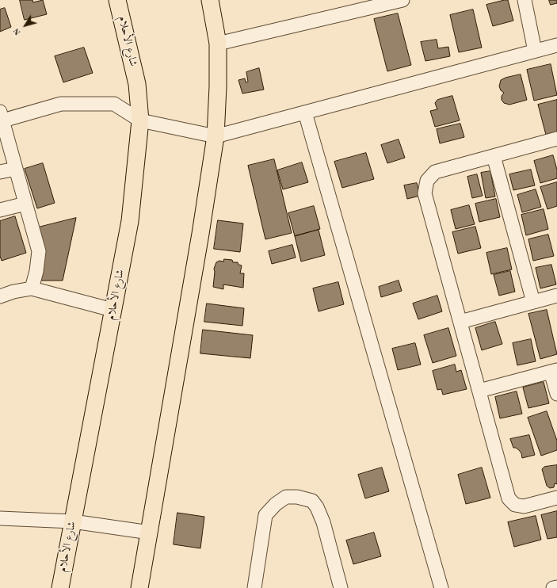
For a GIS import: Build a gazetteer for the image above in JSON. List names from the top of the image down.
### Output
{
  "streets": {
    "main road": ["شارع الأحلام"]
  },
  "north": "bottom left"
}
